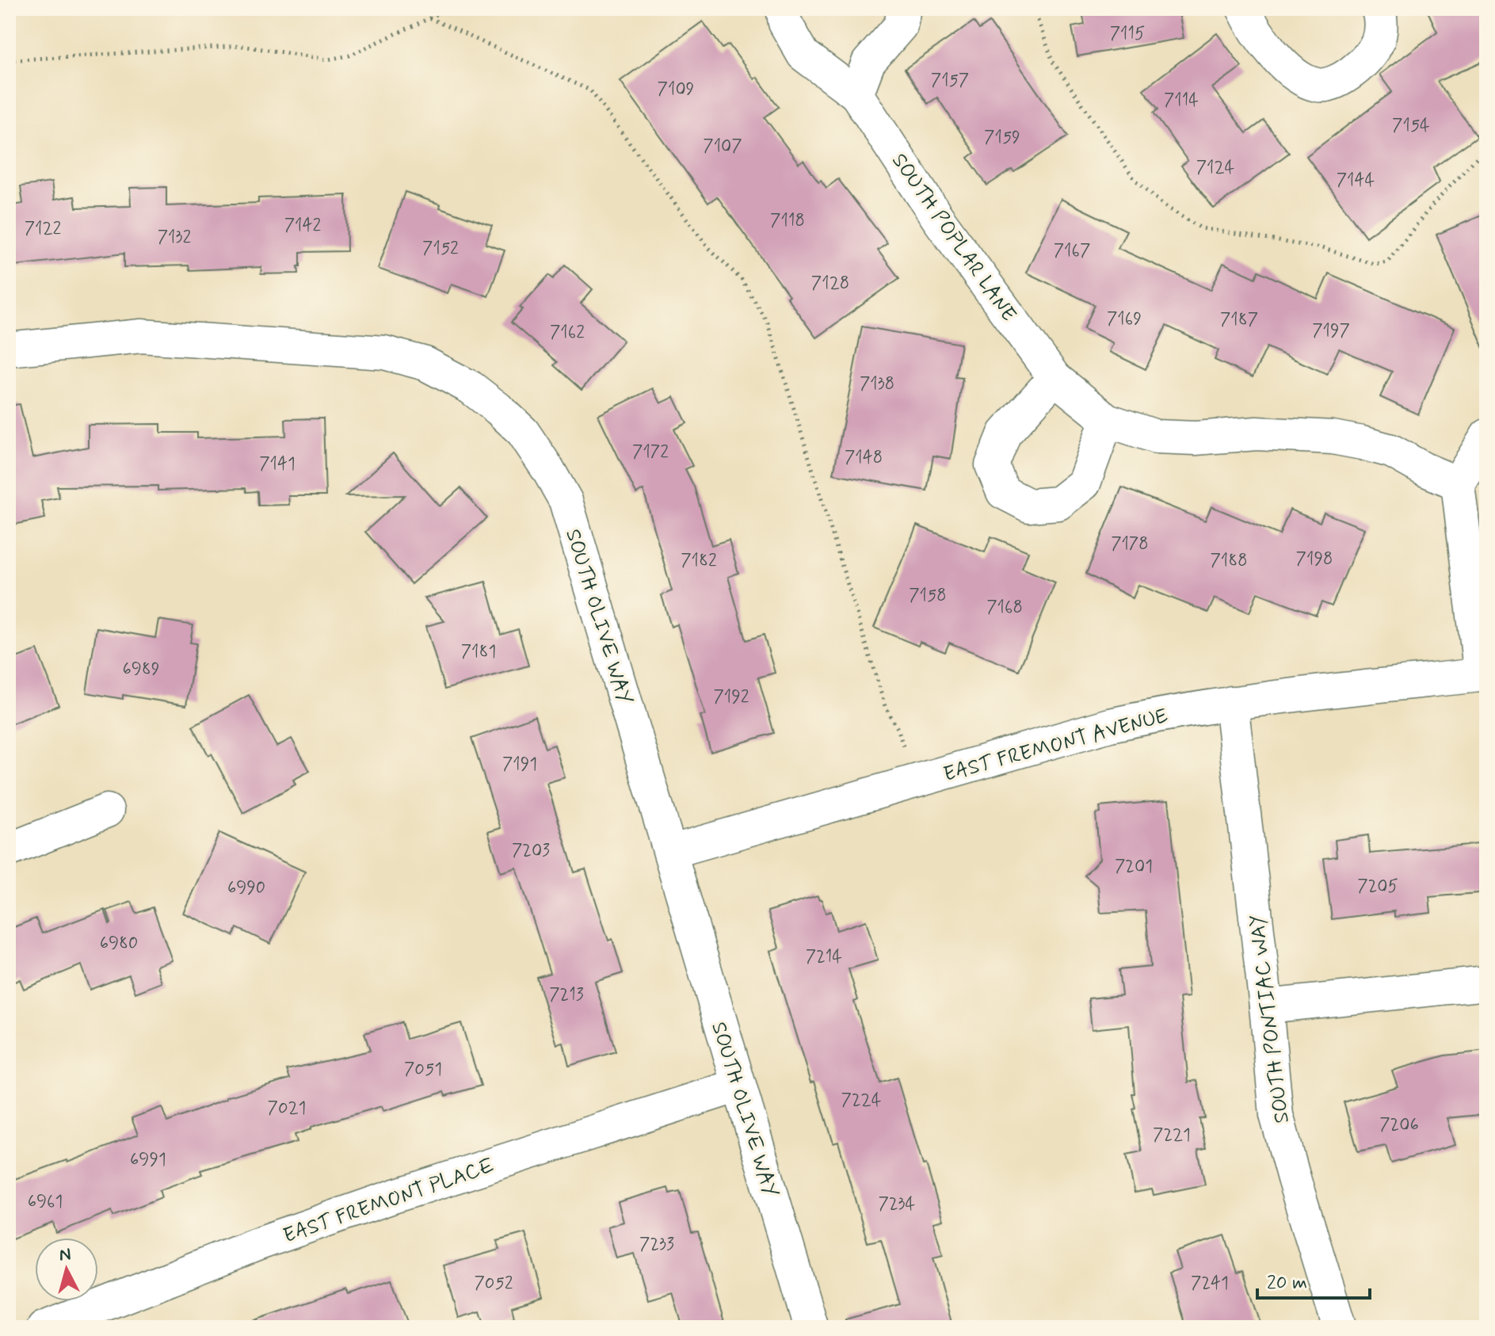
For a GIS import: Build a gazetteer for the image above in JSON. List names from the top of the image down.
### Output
{
  "streets": {
    "street": [
      "SOUTH POPLAR LANE",
      "SOUTH OLIVE WAY",
      "EAST FREMONT AVENUE",
      "SOUTH PONTIAC WAY",
      "EAST FREMONT PLACE"
    ]
  },
  "crossings": [
    ["SOUTH OLIVE WAY", "EAST FREMONT AVENUE"],
    ["SOUTH OLIVE WAY", "EAST FREMONT PLACE"],
    ["EAST FREMONT AVENUE", "SOUTH PONTIAC WAY"]
  ],
  "house_numbers": [
    "7115",
    "7157",
    "7109",
    "7114",
    "7154",
    "7159",
    "7107",
    "7124",
    "7144",
    "7118",
    "7142",
    "7122",
    "7132",
    "7152",
    "7167",
    "7128",
    "7169",
    "7187",
    "7197",
    "7162",
    "7138",
    "7172",
    "7148",
    "7141",
    "7178",
    "7198",
    "7182",
    "7188",
    "7158",
    "7168",
    "7181",
    "6989",
    "7192",
    "7191",
    "7203",
    "7201",
    "7205",
    "6990",
    "6980",
    "7214",
    "7213",
    "7051",
    "7224",
    "7021",
    "7206",
    "7221",
    "6991",
    "6961",
    "7234",
    "7233",
    "7052",
    "7241"
  ],
  "scale_bar": "20 m",
  "north": "top"
}
